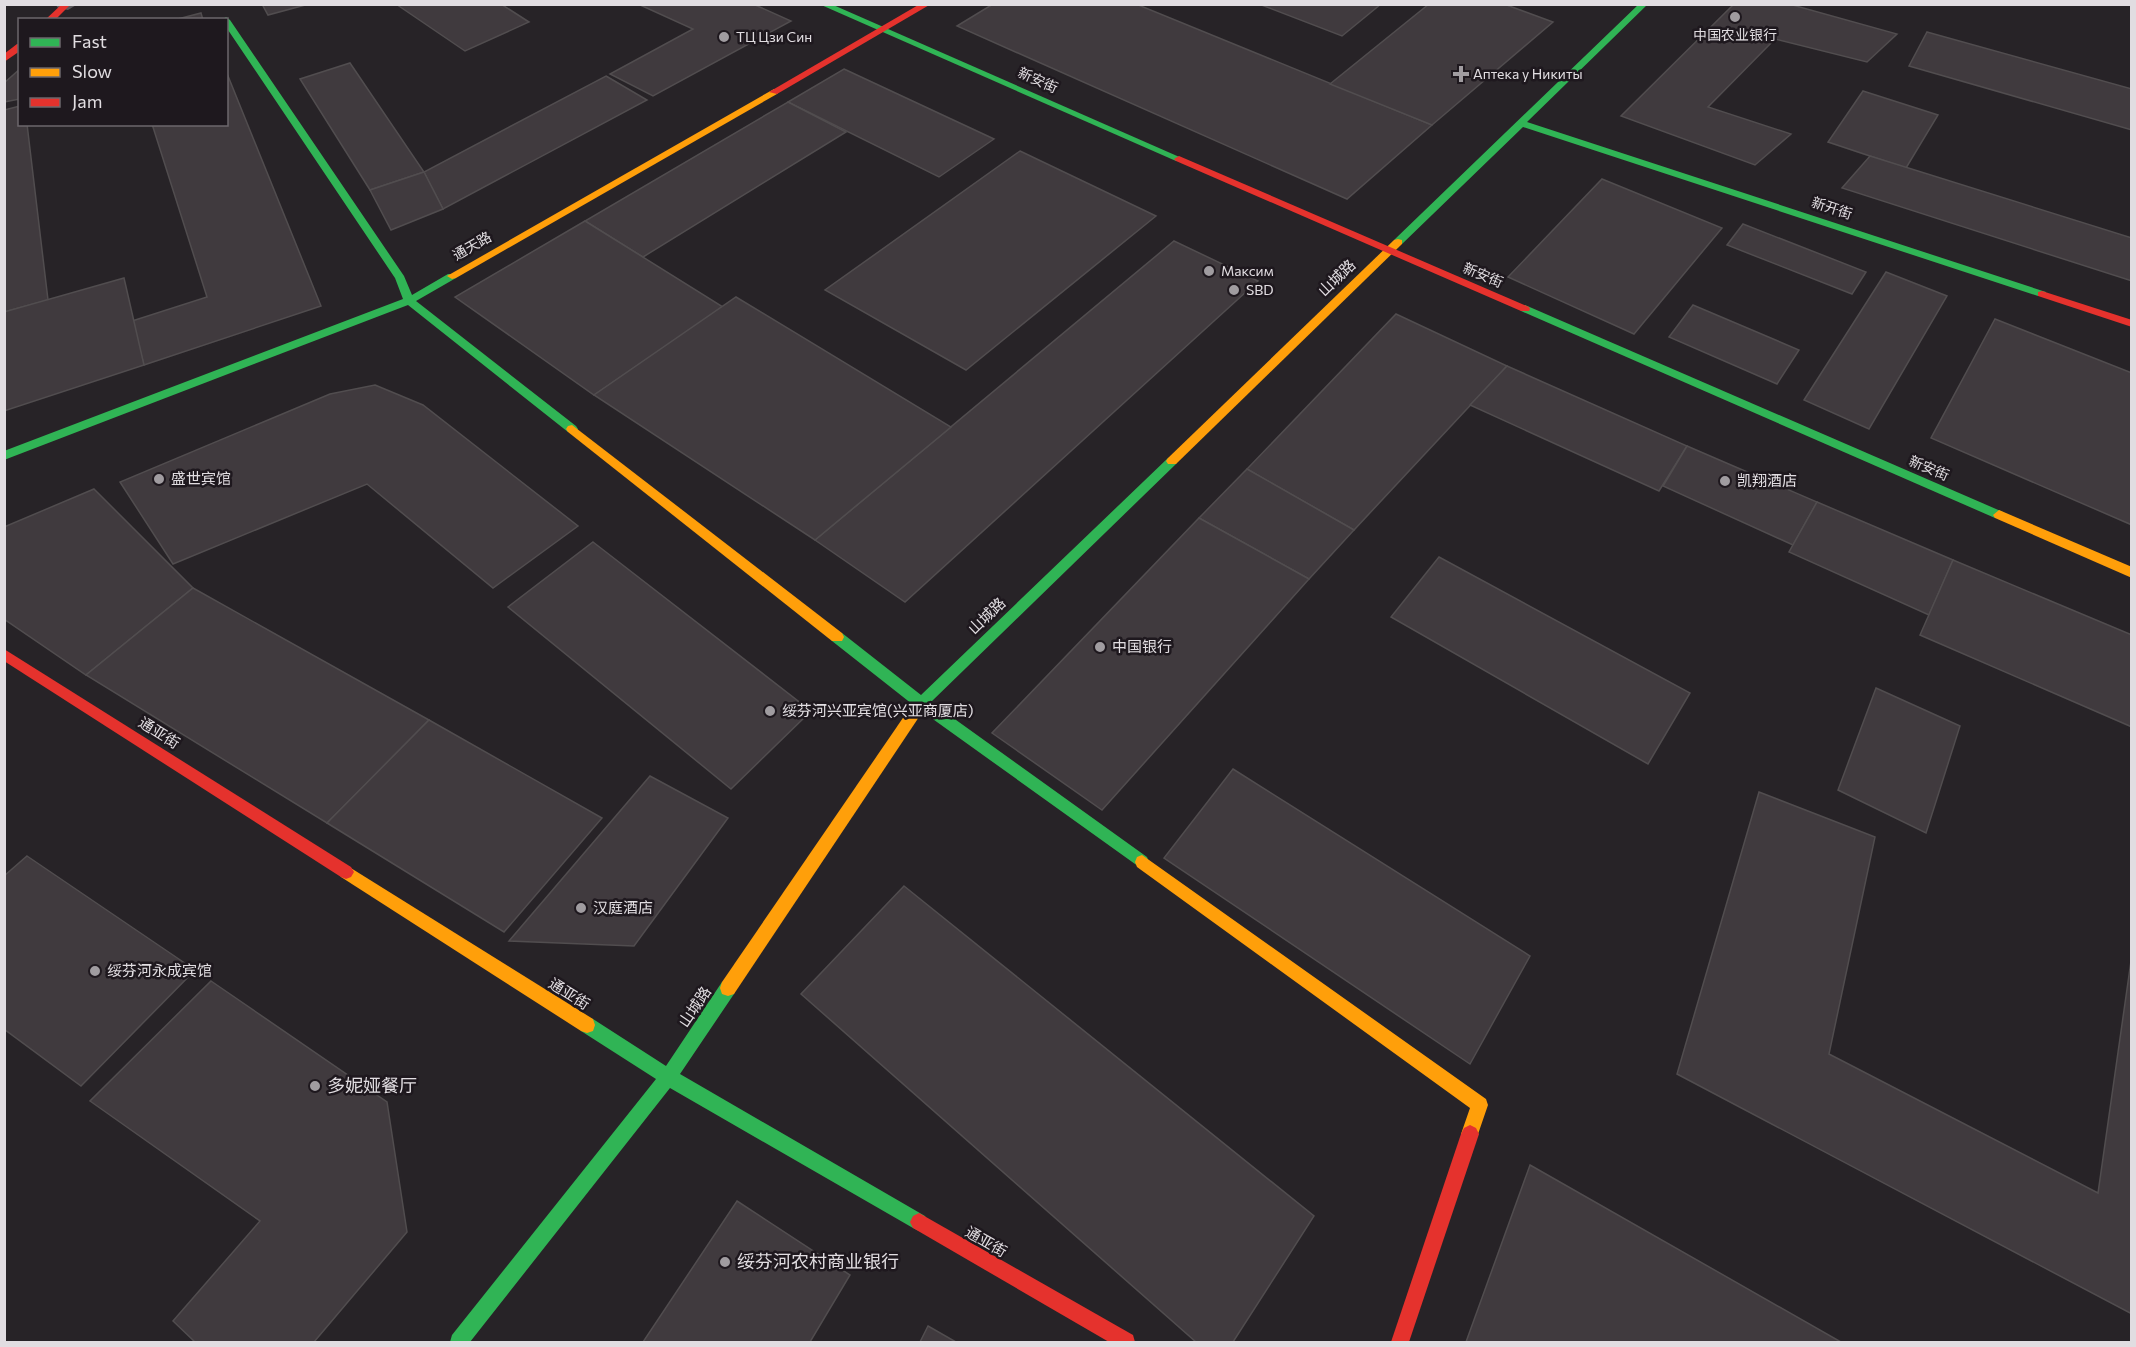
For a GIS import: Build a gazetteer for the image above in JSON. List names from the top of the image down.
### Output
{
  "streets": {
    "street": [
      "新安街",
      "新开街",
      "通天路",
      "山城路",
      "通亚街"
    ]
  },
  "crossings": [
    ["新安街", "通天路"],
    ["新安街", "山城路"],
    ["新开街", "山城路"],
    ["山城路", "通亚街"]
  ],
  "places": {
    "other": [
      "中国农业银行",
      "ТЦ Цзи Син",
      "Максим",
      "SBD",
      "盛世宾馆",
      "凯翔酒店",
      "中国银行",
      "绥芬河兴亚宾馆(兴亚商厦店)",
      "汉庭酒店",
      "绥芬河永成宾馆",
      "多妮娅餐厅",
      "绥芬河农村商业银行"
    ],
    "health": ["Аптека у Никиты"]
  },
  "legend": ["Fast", "Slow", "Jam"]
}
